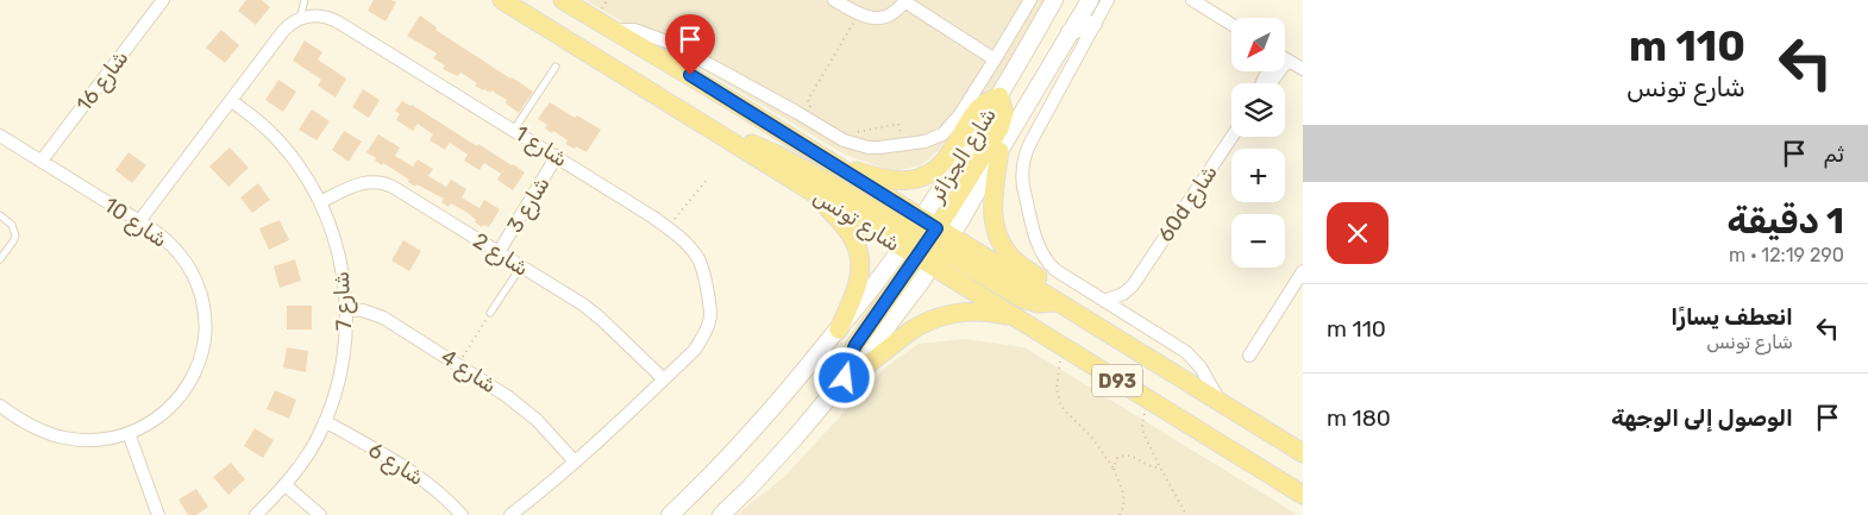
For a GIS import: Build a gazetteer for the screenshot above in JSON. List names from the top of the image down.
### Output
{
  "streets": {
    "main road": ["شارع الجزائر", "شارع تونس", "D93"],
    "street": [
      "شارع 16",
      "شارع 1",
      "60d شارع",
      "شارع 3",
      "شارع 10",
      "شارع 2",
      "شارع 7",
      "شارع 4",
      "شارع 6"
    ]
  },
  "crossings": [
    ["شارع 16", "شارع 10"],
    ["شارع 1", "شارع 3"],
    ["شارع 1", "شارع 2"],
    ["شارع 1", "شارع 4"],
    ["شارع الجزائر", "شارع تونس"],
    ["شارع 3", "شارع 2"],
    ["شارع 2", "شارع 7"],
    ["شارع 7", "شارع 4"],
    ["شارع 7", "شارع 6"]
  ],
  "north": "bottom left",
  "page": {
    "turn": ["110 m", "شارع تونس"],
    "map_buttons": ["+", "−"],
    "then": "ثم",
    "heading": ["1 دقيقة", "290 m · 12:19"],
    "list": [
      {
        "name": "انعطف يسارًا",
        "note": "شارع تونس",
        "value": "110 m"
      },
      {
        "name": "الوصول إلى الوجهة",
        "value": "180 m"
      }
    ]
  }
}
